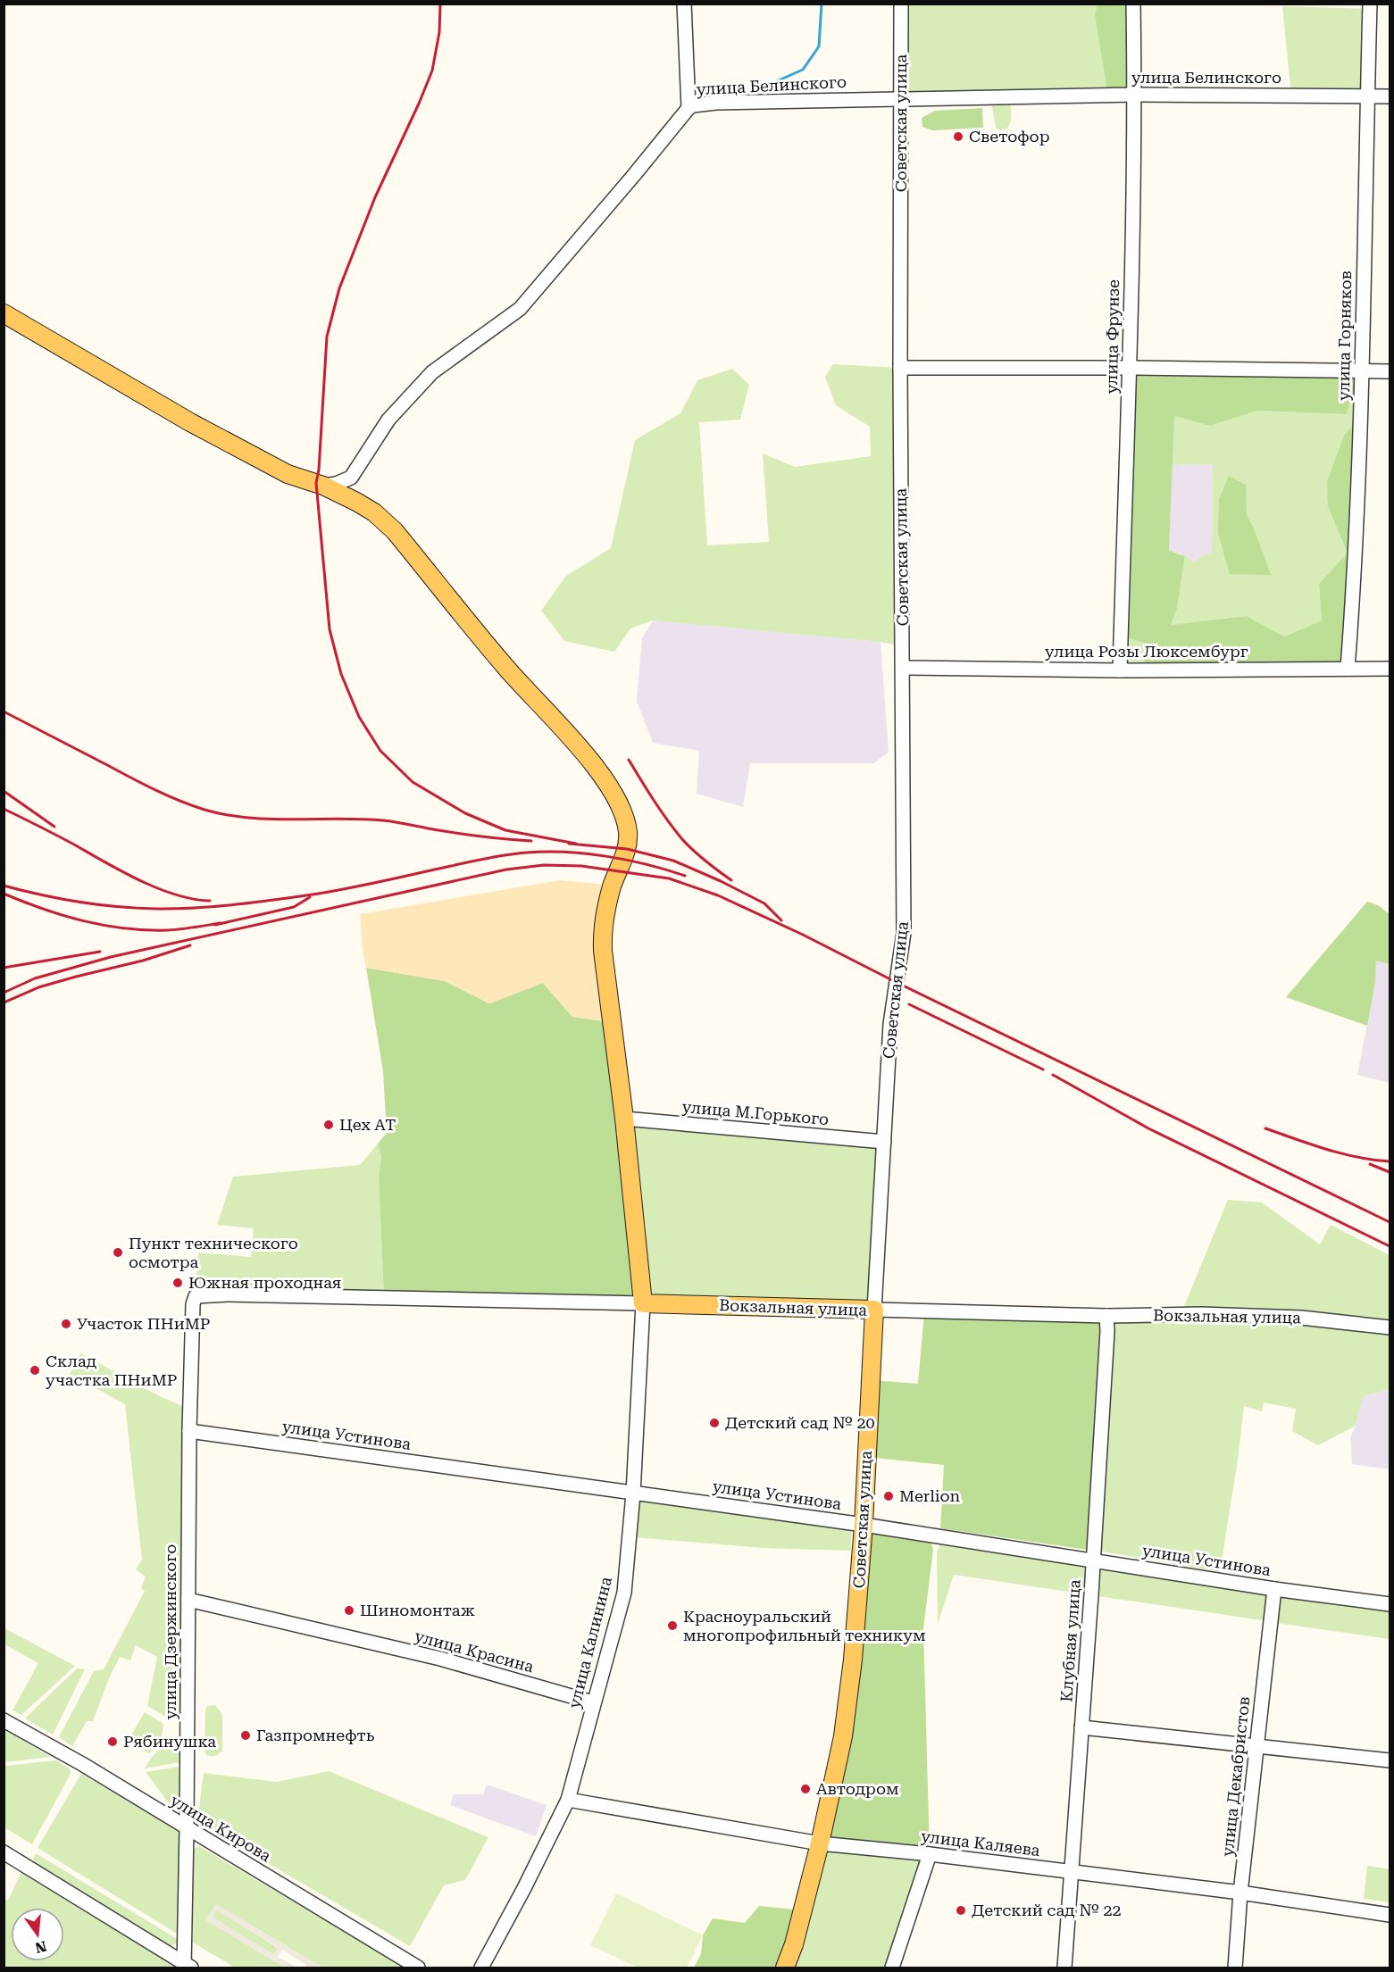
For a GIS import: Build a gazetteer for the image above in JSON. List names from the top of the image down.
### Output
{
  "streets": {
    "main road": ["Советская улица", "Вокзальная улица"],
    "street": [
      "улица Белинского",
      "улица Горняков",
      "улица Фрунзе",
      "улица Розы Люксембург",
      "улица М.Горького",
      "улица Устинова",
      "улица Дзержинского",
      "Клубная улица",
      "улица Калинина",
      "улица Красина",
      "улица Декабристов",
      "улица Кирова",
      "улица Каляева"
    ]
  },
  "crossings": [
    ["улица Белинского", "Советская улица"],
    ["улица Белинского", "улица Горняков"],
    ["улица Белинского", "улица Фрунзе"],
    ["Советская улица", "улица Розы Люксембург"],
    ["Советская улица", "улица М.Горького"],
    ["Советская улица", "Вокзальная улица"],
    ["Советская улица", "улица Устинова"],
    ["Советская улица", "улица Каляева"],
    ["улица Горняков", "улица Розы Люксембург"],
    ["улица Фрунзе", "улица Розы Люксембург"],
    ["Вокзальная улица", "улица Дзержинского"],
    ["Вокзальная улица", "Клубная улица"],
    ["Вокзальная улица", "улица Калинина"],
    ["улица Устинова", "улица Дзержинского"],
    ["улица Устинова", "Клубная улица"],
    ["улица Устинова", "улица Калинина"],
    ["улица Устинова", "улица Декабристов"],
    ["улица Дзержинского", "улица Красина"],
    ["улица Дзержинского", "улица Кирова"],
    ["Клубная улица", "улица Каляева"],
    ["улица Калинина", "улица Красина"],
    ["улица Калинина", "улица Каляева"],
    ["улица Декабристов", "улица Каляева"]
  ],
  "places": [
    "Светофор",
    "Цех АТ",
    "Пункт технического осмотра",
    "Южная проходная",
    "Участок ПНиМР",
    "Склад участка ПНиМР",
    "Детский сад № 20",
    "Merlion",
    "Шиномонтаж",
    "Красноуральский многопрофильный техникум",
    "Газпромнефть",
    "Рябинушка",
    "Автодром",
    "Детский сад № 22"
  ],
  "north": "bottom"
}
